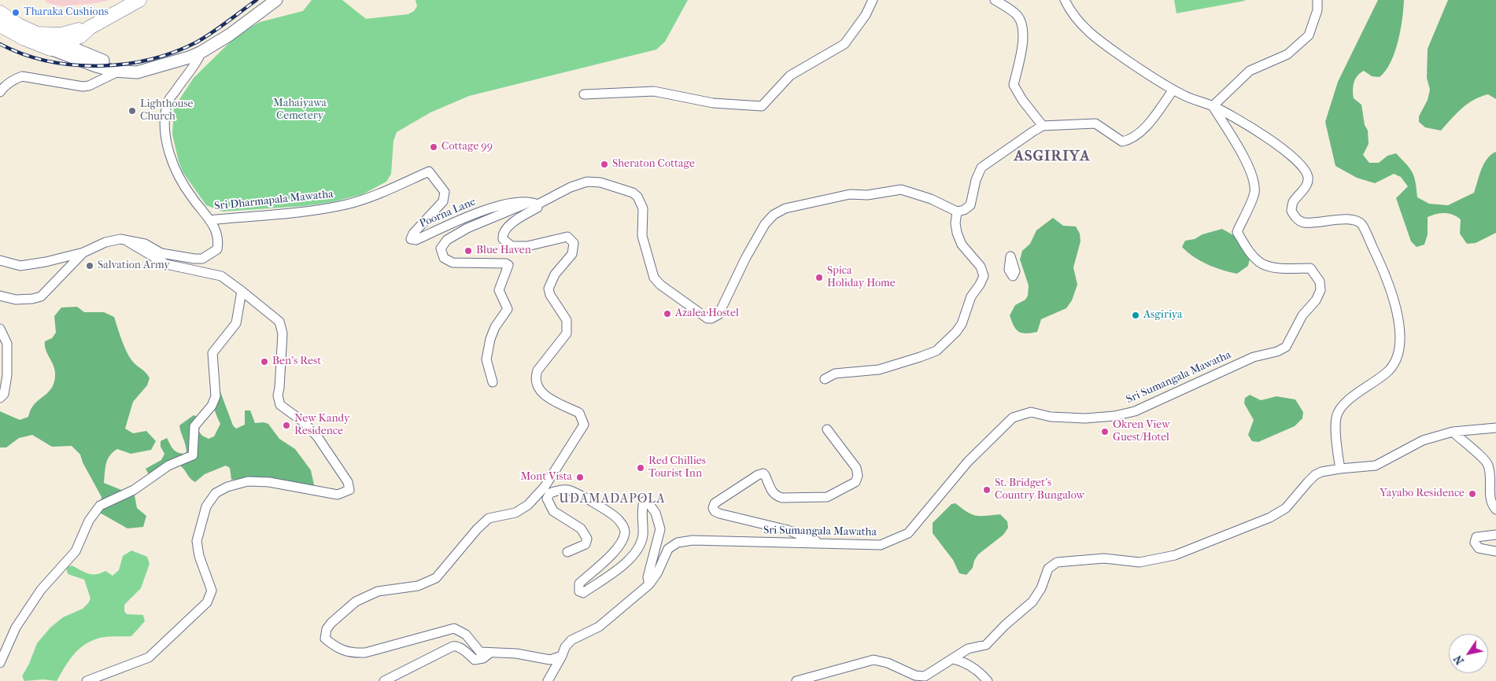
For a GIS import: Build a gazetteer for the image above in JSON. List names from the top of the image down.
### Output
{
  "streets": {
    "street": ["Sri Dharmapala Mawatha", "Poorna Lane", "Sri Sumangala Mawatha"]
  },
  "crossings": [
    ["Sri Dharmapala Mawatha", "Poorna Lane"]
  ],
  "districts": ["ASGIRIYA", "UDAMADAPOLA"],
  "parks": ["Mahaiyawa Cemetery"],
  "places": [
    "Tharaka Cushions",
    "Lighthouse Church",
    "Cottage 99",
    "Sheraton Cottage",
    "Blue Haven",
    "Salvation Army",
    "Spica Holiday Home",
    "Azalea Hostel",
    "Asgiriya",
    "Ben's Rest",
    "New Kandy Residence",
    "Okren View Guest/Hotel",
    "Red Chillies Tourist Inn",
    "Mont Vista",
    "St. Bridget's Country Bungalow",
    "Yayabo Residence"
  ],
  "north": "bottom left"
}
